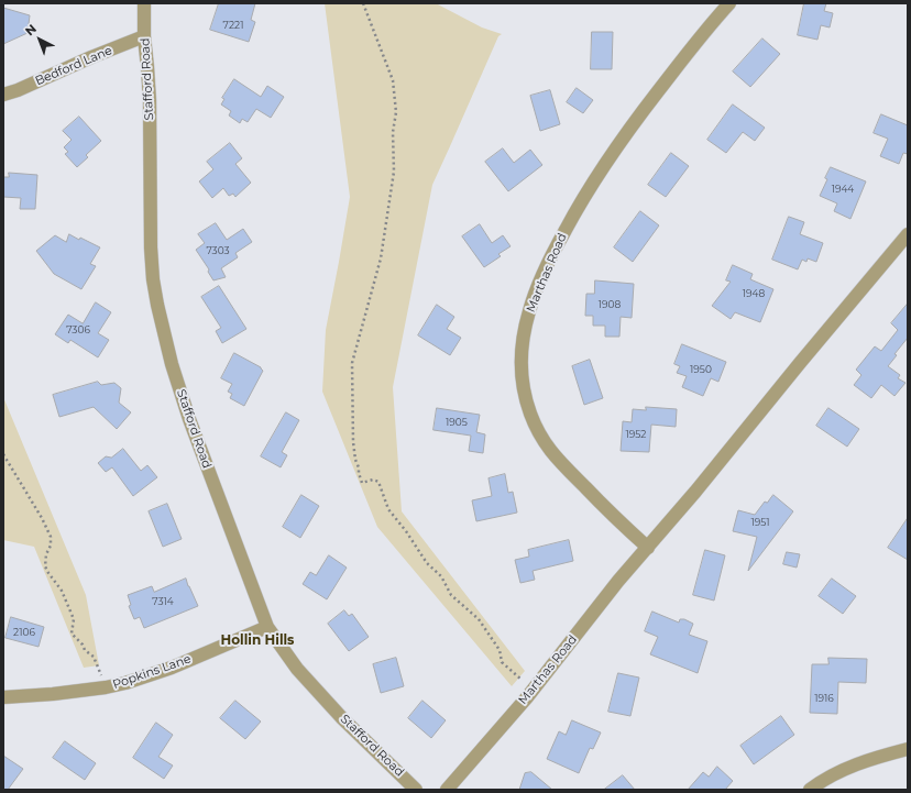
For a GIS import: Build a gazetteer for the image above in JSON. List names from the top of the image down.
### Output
{
  "streets": {
    "street": [
      "Bedford Lane",
      "Stafford Road",
      "Marthas Road",
      "Popkins Lane"
    ]
  },
  "crossings": [
    ["Bedford Lane", "Stafford Road"],
    ["Stafford Road", "Popkins Lane"]
  ],
  "districts": ["Hollin Hills"],
  "house_numbers": [
    "7221",
    "1944",
    "7303",
    "1948",
    "1908",
    "7306",
    "1950",
    "1905",
    "1952",
    "1951",
    "7314",
    "2106",
    "1916"
  ],
  "north": "top left"
}
